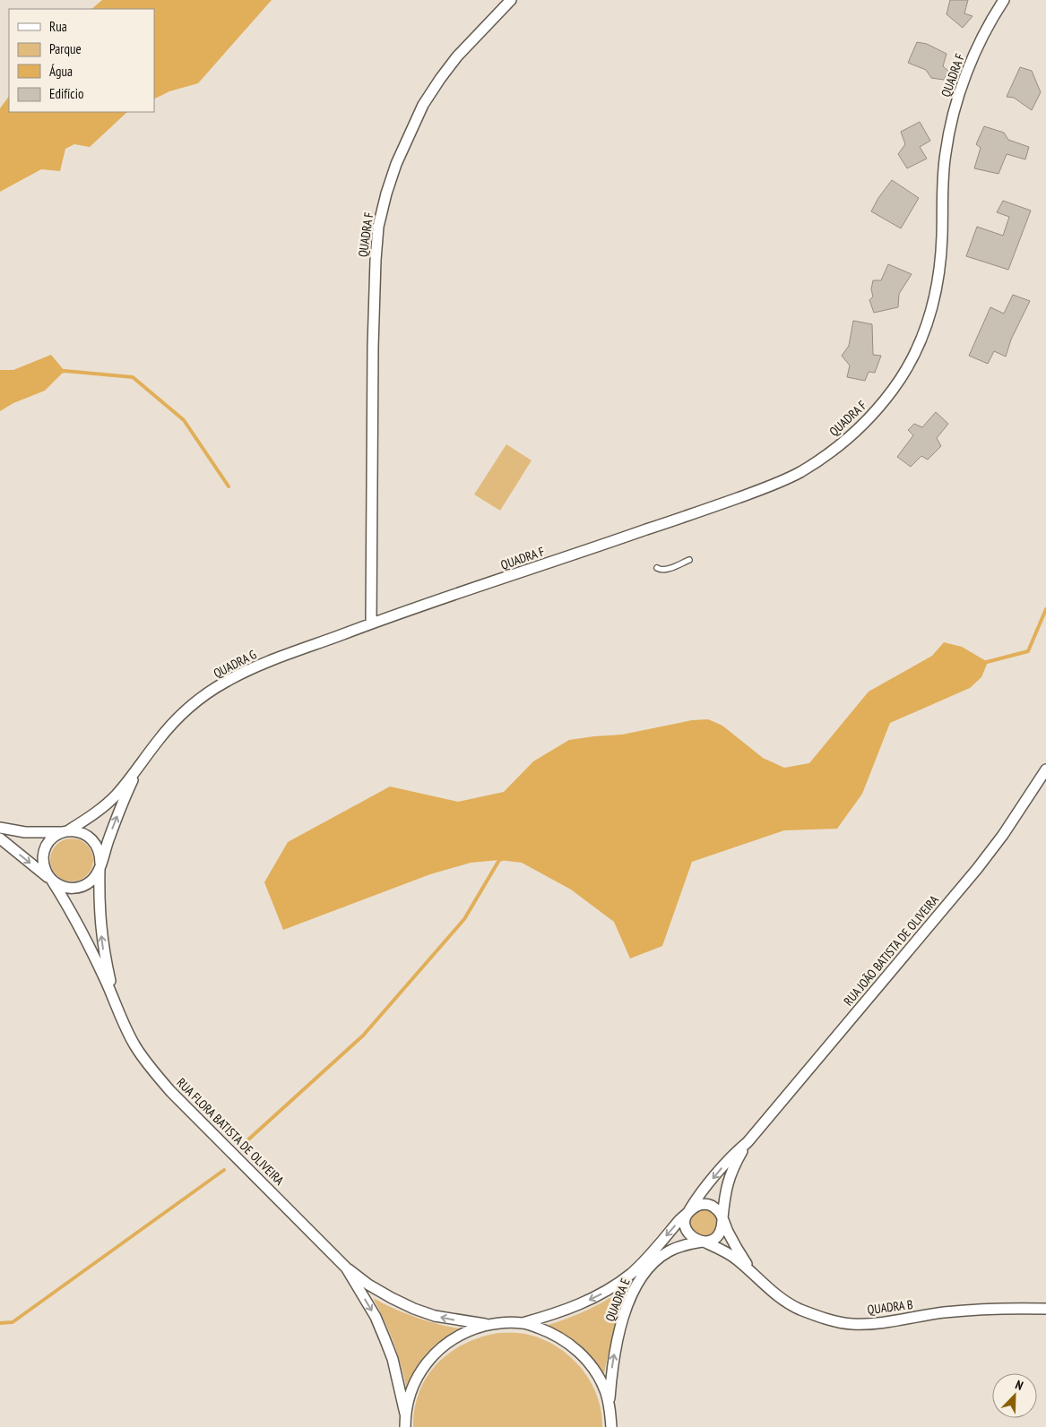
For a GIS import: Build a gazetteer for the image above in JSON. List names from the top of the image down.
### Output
{
  "streets": {
    "street": [
      "QUADRA F",
      "QUADRA G",
      "RUA JOÃO BATISTA DE OLIVEIRA",
      "RUA FLORA BATISTA DE OLIVEIRA",
      "QUADRA E",
      "QUADRA B"
    ]
  },
  "crossings": [
    ["QUADRA F", "QUADRA G"],
    ["QUADRA G", "RUA FLORA BATISTA DE OLIVEIRA"],
    ["RUA JOÃO BATISTA DE OLIVEIRA", "QUADRA E"],
    ["RUA JOÃO BATISTA DE OLIVEIRA", "QUADRA B"],
    ["QUADRA E", "QUADRA B"]
  ],
  "legend": [
    "Rua",
    "Parque",
    "Água",
    "Edifício"
  ],
  "north": "top right"
}
